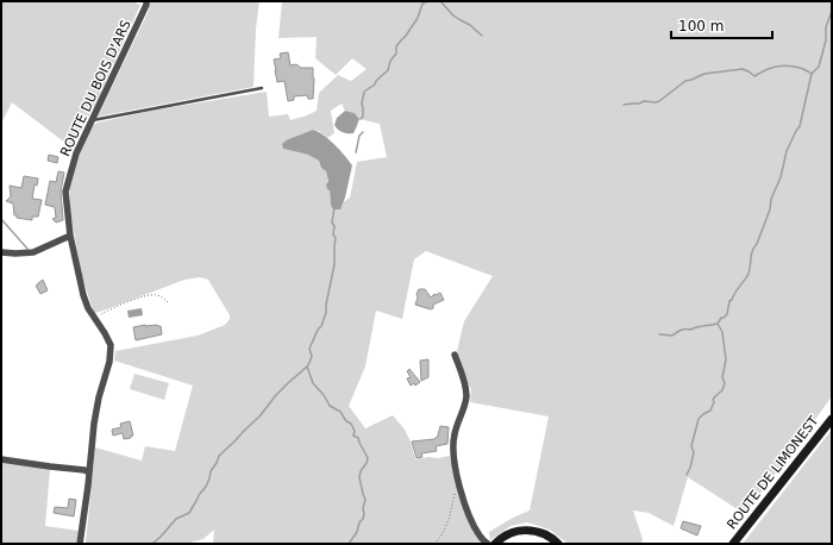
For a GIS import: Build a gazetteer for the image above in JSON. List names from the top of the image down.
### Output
{
  "streets": {
    "main road": ["ROUTE DE LIMONEST"],
    "street": ["ROUTE DU BOIS D'ARS"]
  },
  "scale_bar": "100 m"
}
